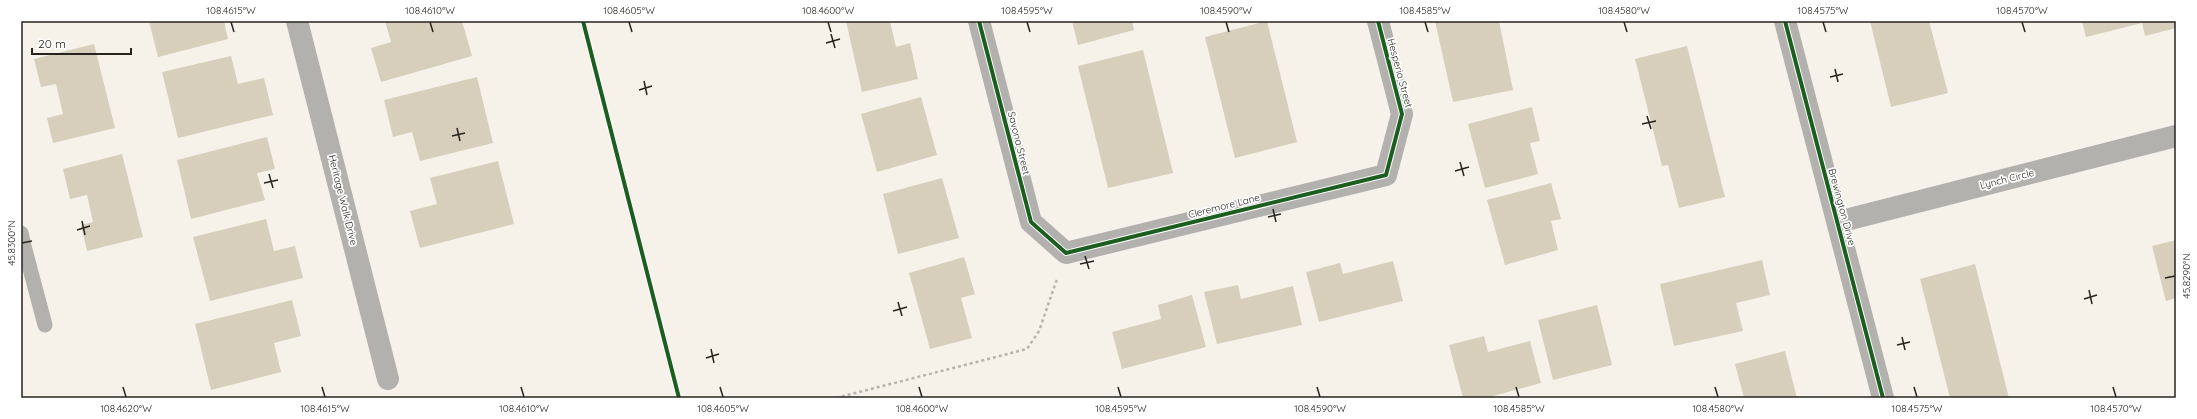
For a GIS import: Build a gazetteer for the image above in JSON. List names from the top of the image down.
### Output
{
  "streets": {
    "street": [
      "Hesperia Street",
      "Savona Street",
      "Lynch Circle",
      "Heritage Walk Drive",
      "Cleremore Lane",
      "Brewington Drive"
    ]
  },
  "crossings": [
    ["Hesperia Street", "Cleremore Lane"],
    ["Savona Street", "Cleremore Lane"],
    ["Lynch Circle", "Brewington Drive"]
  ],
  "scale_bar": "20 m",
  "coordinates": [
    "108.4615°W",
    "108.4610°W",
    "108.4605°W",
    "108.4600°W",
    "108.4595°W",
    "108.4590°W",
    "108.4585°W",
    "108.4580°W",
    "108.4575°W",
    "108.4570°W",
    "45.8300°N",
    "45.8290°N",
    "108.4620°W"
  ]
}
